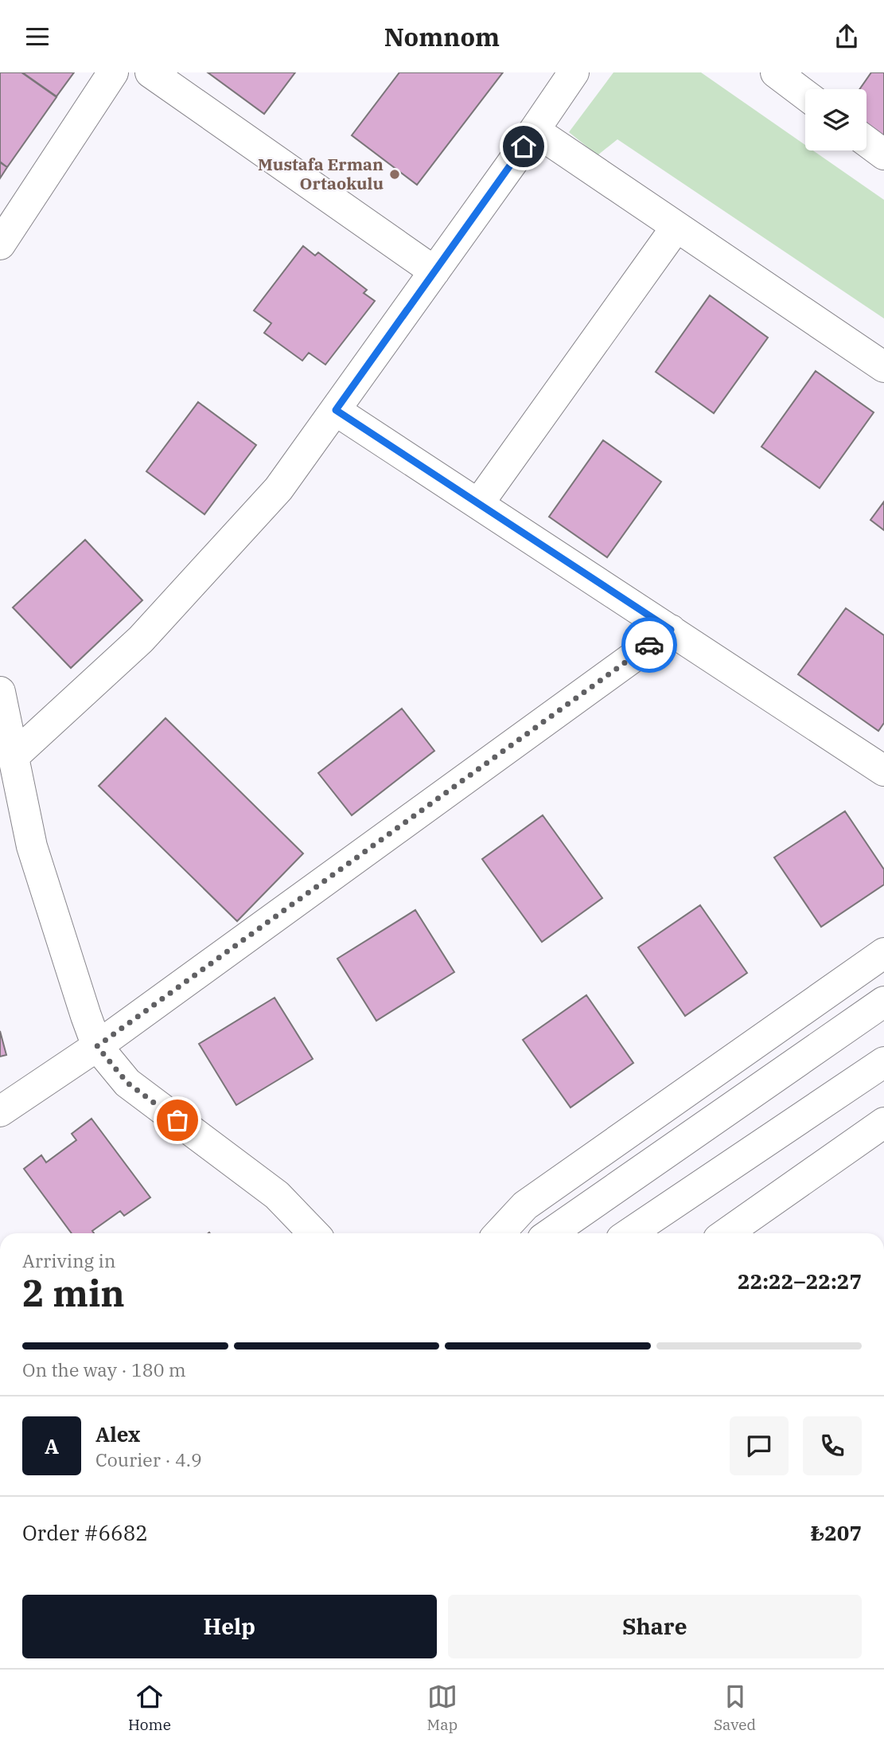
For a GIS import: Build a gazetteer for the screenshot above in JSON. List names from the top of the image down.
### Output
{
  "places": ["Mustafa Erman Ortaokulu"],
  "page": {
    "header": "Nomnom",
    "heading": ["2 min", "Arriving in", "22:22–22:27"],
    "panel": [
      "Alex",
      "Courier · 4.9",
      "Order #6682",
      "₺207"
    ],
    "bar": "On the way · 180 m",
    "round": "A",
    "buttons": ["Help", "Share"],
    "tabs": ["Home", "Map", "Saved"]
  }
}
